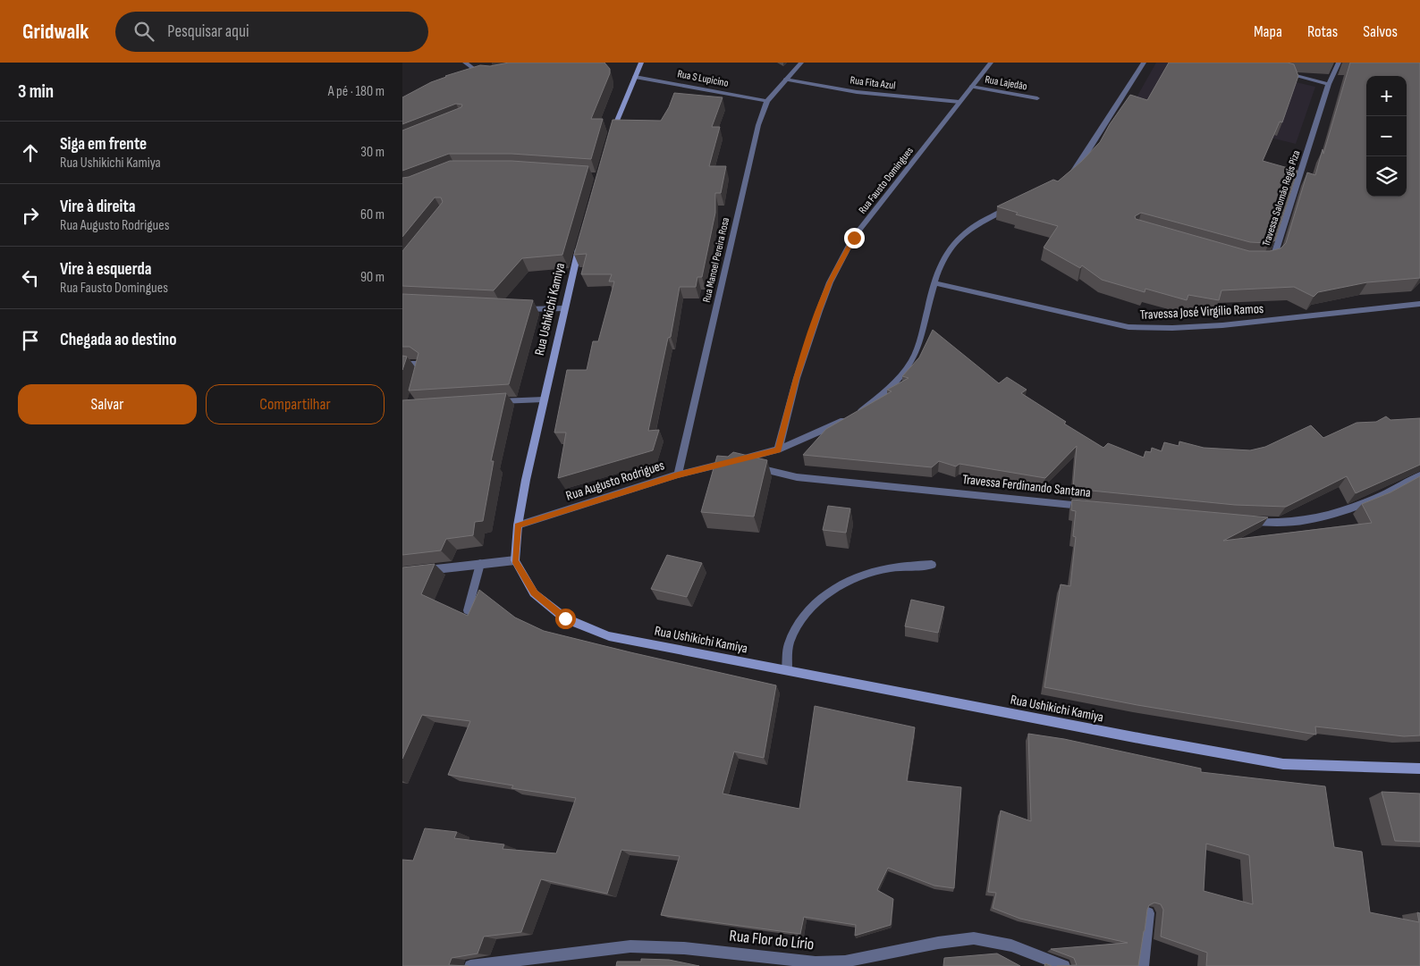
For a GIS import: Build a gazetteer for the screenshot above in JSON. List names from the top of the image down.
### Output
{
  "streets": {
    "main road": ["Rua Ushikichi Kamiya"],
    "street": [
      "Rua S Lupicino",
      "Rua Fita Azul",
      "Rua Lajedão",
      "Rua Fausto Domingues",
      "Travessa Salomão Regis Piza",
      "Rua Manoel Pereira Rosa",
      "Travessa José Virgílio Ramos",
      "Rua Augusto Rodrigues",
      "Travessa Ferdinando Santana",
      "Rua Flor do Lírio"
    ]
  },
  "crossings": [
    ["Rua S Lupicino", "Rua Manoel Pereira Rosa"],
    ["Rua Fita Azul", "Rua Fausto Domingues"],
    ["Rua Fita Azul", "Rua Manoel Pereira Rosa"],
    ["Rua Lajedão", "Rua Fausto Domingues"],
    ["Rua Fausto Domingues", "Rua Augusto Rodrigues"],
    ["Rua Manoel Pereira Rosa", "Rua Augusto Rodrigues"],
    ["Rua Ushikichi Kamiya", "Rua Augusto Rodrigues"],
    ["Rua Augusto Rodrigues", "Travessa Ferdinando Santana"]
  ],
  "page": {
    "header": "Gridwalk",
    "search": "Pesquisar aqui",
    "nav": ["Mapa", "Rotas", "Salvos"],
    "heading": ["3 min", "A pé · 180 m"],
    "map_buttons": ["+", "−"],
    "list": [
      ["Siga em frente", "Rua Ushikichi Kamiya", "30 m"],
      ["Vire à direita", "Rua Augusto Rodrigues", "60 m"],
      ["Vire à esquerda", "Rua Fausto Domingues", "90 m"],
      "Chegada ao destino"
    ],
    "buttons": ["Salvar", "Compartilhar"]
  }
}
